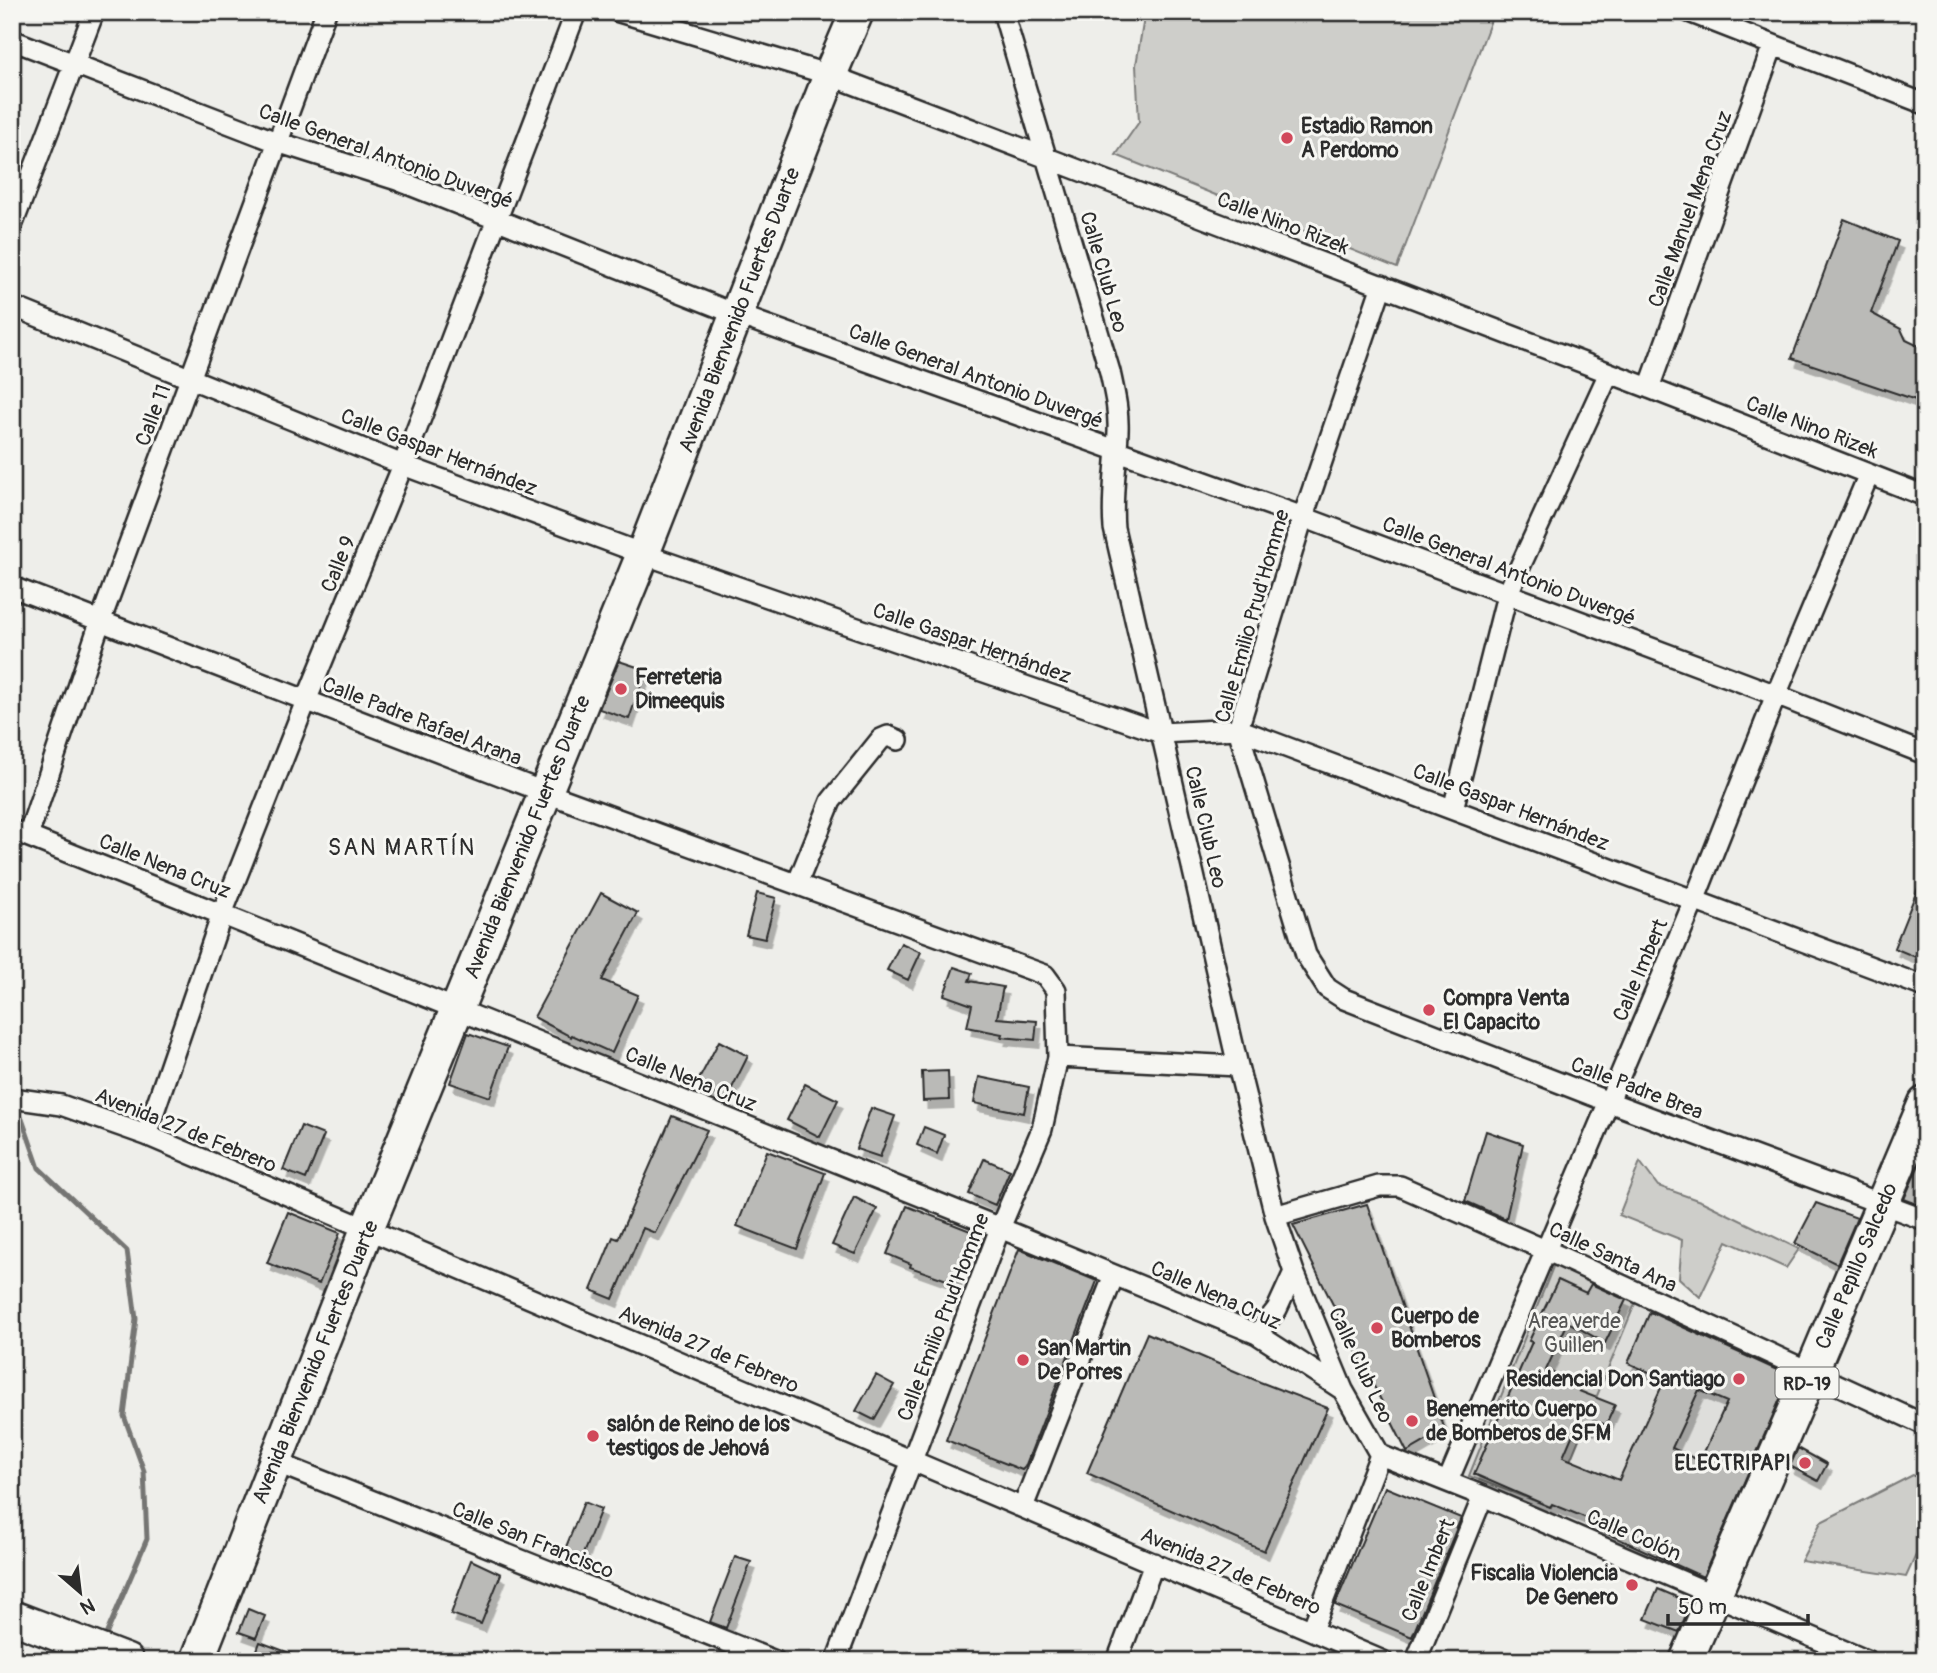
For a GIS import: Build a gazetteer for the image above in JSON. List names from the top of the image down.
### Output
{
  "streets": {
    "main road": ["Avenida Bienvenido Fuertes Duarte", "Calle Pepillo Salcedo", "RD-19"],
    "street": [
      "Calle General Antonio Duvergé",
      "Calle Manuel Mena Cruz",
      "Calle Nino Rizek",
      "Calle Club Leo",
      "Calle 11",
      "Calle Gaspar Hernández",
      "Calle 9",
      "Calle Emilio Prud'Homme",
      "Calle Padre Rafael Arana",
      "Calle Nena Cruz",
      "Calle Imbert",
      "Calle Padre Brea",
      "Avenida 27 de Febrero",
      "Calle Santa Ana",
      "Calle Colón",
      "Calle San Francisco"
    ]
  },
  "crossings": [
    ["Calle General Antonio Duvergé", "Calle Club Leo"],
    ["Calle General Antonio Duvergé", "Avenida Bienvenido Fuertes Duarte"],
    ["Calle General Antonio Duvergé", "Calle 11"],
    ["Calle General Antonio Duvergé", "Calle 9"],
    ["Calle General Antonio Duvergé", "Calle Emilio Prud'Homme"],
    ["Calle General Antonio Duvergé", "Calle Imbert"],
    ["Calle Manuel Mena Cruz", "Calle Nino Rizek"],
    ["Calle Nino Rizek", "Calle Club Leo"],
    ["Calle Nino Rizek", "Avenida Bienvenido Fuertes Duarte"],
    ["Calle Nino Rizek", "Calle Emilio Prud'Homme"],
    ["Calle Nino Rizek", "Calle Imbert"],
    ["Calle Club Leo", "Calle Gaspar Hernández"],
    ["Calle Club Leo", "Calle Nena Cruz"],
    ["Calle Club Leo", "Avenida 27 de Febrero"],
    ["Calle Club Leo", "Calle Santa Ana"],
    ["Calle Club Leo", "Calle Colón"],
    ["Avenida Bienvenido Fuertes Duarte", "Calle Gaspar Hernández"],
    ["Avenida Bienvenido Fuertes Duarte", "Calle Padre Rafael Arana"],
    ["Avenida Bienvenido Fuertes Duarte", "Calle Nena Cruz"],
    ["Avenida Bienvenido Fuertes Duarte", "Avenida 27 de Febrero"],
    ["Avenida Bienvenido Fuertes Duarte", "Calle San Francisco"],
    ["Calle 11", "Calle Gaspar Hernández"],
    ["Calle 11", "Calle Padre Rafael Arana"],
    ["Calle 11", "Calle Nena Cruz"],
    ["Calle Gaspar Hernández", "Calle 9"],
    ["Calle Gaspar Hernández", "Calle Emilio Prud'Homme"],
    ["Calle Gaspar Hernández", "Calle Imbert"],
    ["Calle 9", "Calle Padre Rafael Arana"],
    ["Calle 9", "Calle Nena Cruz"],
    ["Calle 9", "Avenida 27 de Febrero"],
    ["Calle Emilio Prud'Homme", "Calle Padre Rafael Arana"],
    ["Calle Emilio Prud'Homme", "Calle Nena Cruz"],
    ["Calle Emilio Prud'Homme", "Calle Padre Brea"],
    ["Calle Emilio Prud'Homme", "Avenida 27 de Febrero"],
    ["Calle Imbert", "Calle Padre Brea"],
    ["Calle Imbert", "Calle Santa Ana"],
    ["Calle Imbert", "Calle Colón"],
    ["Calle Padre Brea", "Calle Pepillo Salcedo"],
    ["Calle Santa Ana", "Calle Pepillo Salcedo"],
    ["Calle Pepillo Salcedo", "Calle Colón"]
  ],
  "districts": ["SAN MARTÍN"],
  "parks": ["Area verde Guillen"],
  "places": [
    "Estadio Ramon A Perdomo",
    "Ferreteria Dimeequis",
    "Compra Venta El Capacito",
    "Cuerpo de Bomberos",
    "San Martin De Porres",
    "Residencial Don Santiago",
    "Benemerito Cuerpo de Bomberos de SFM",
    "salón de Reino de los testigos de Jehová",
    "ELECTRIPAPI",
    "Fiscalia Violencia De Genero"
  ],
  "scale_bar": "50 m",
  "north": "bottom right"
}
